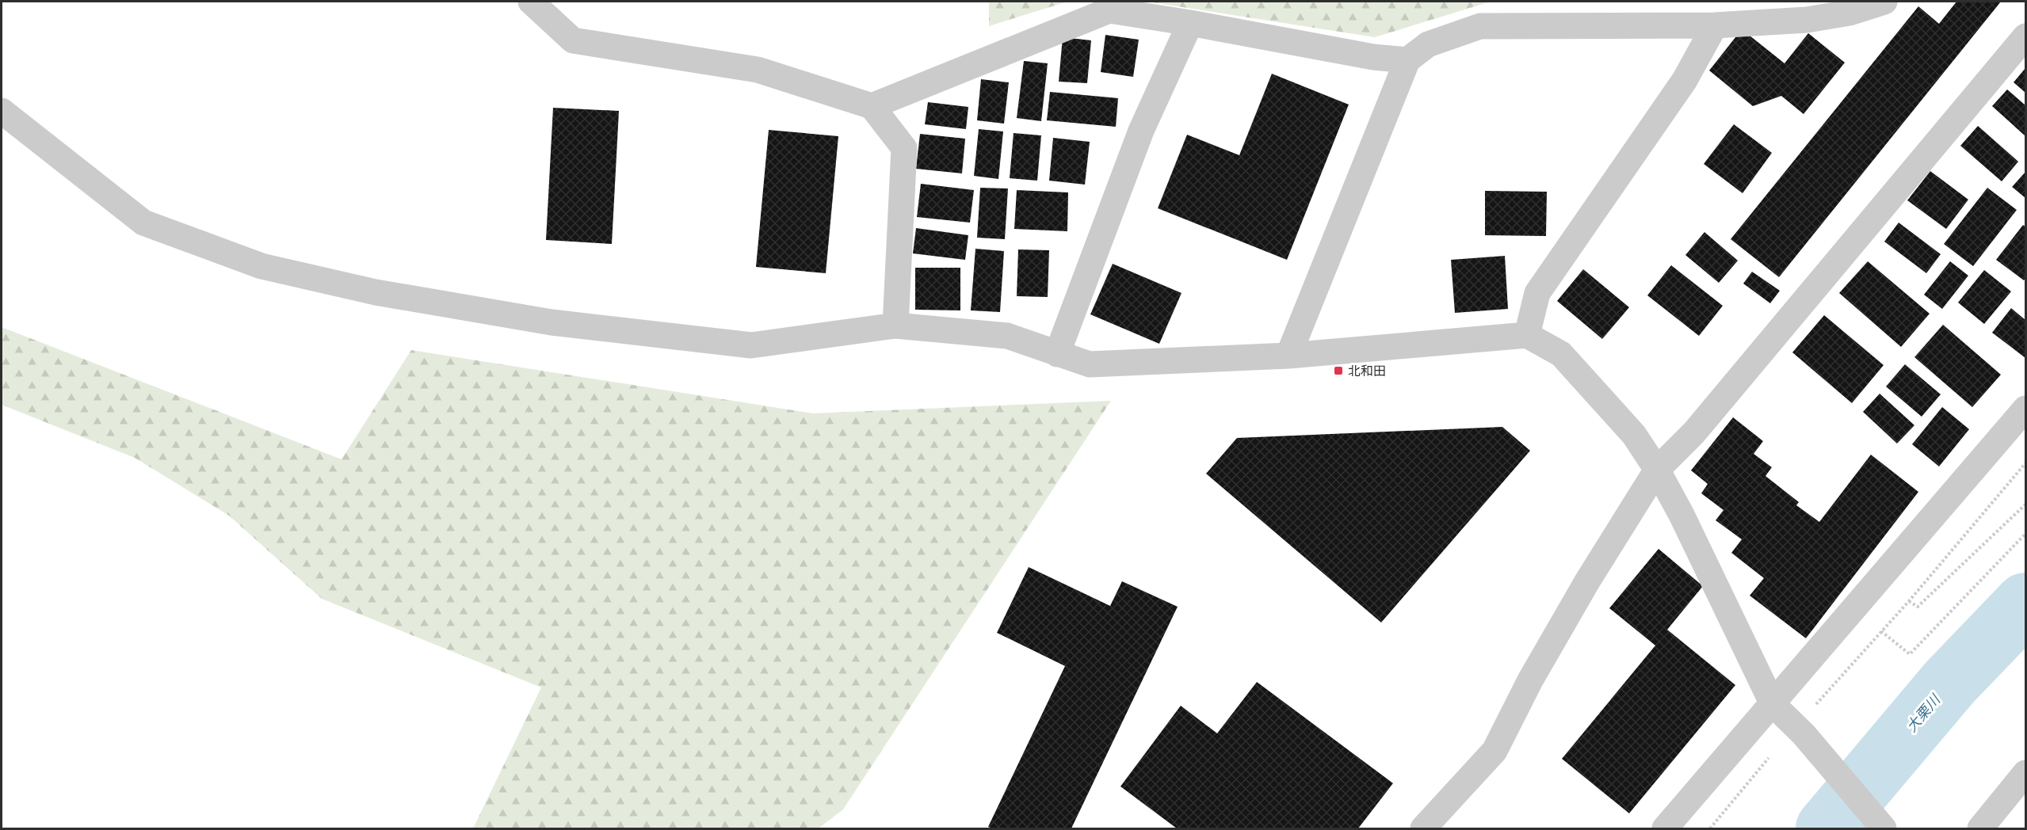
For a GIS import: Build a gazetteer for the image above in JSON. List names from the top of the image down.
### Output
{
  "water": ["大栗川"],
  "places": {
    "transit": ["北和田"]
  }
}
